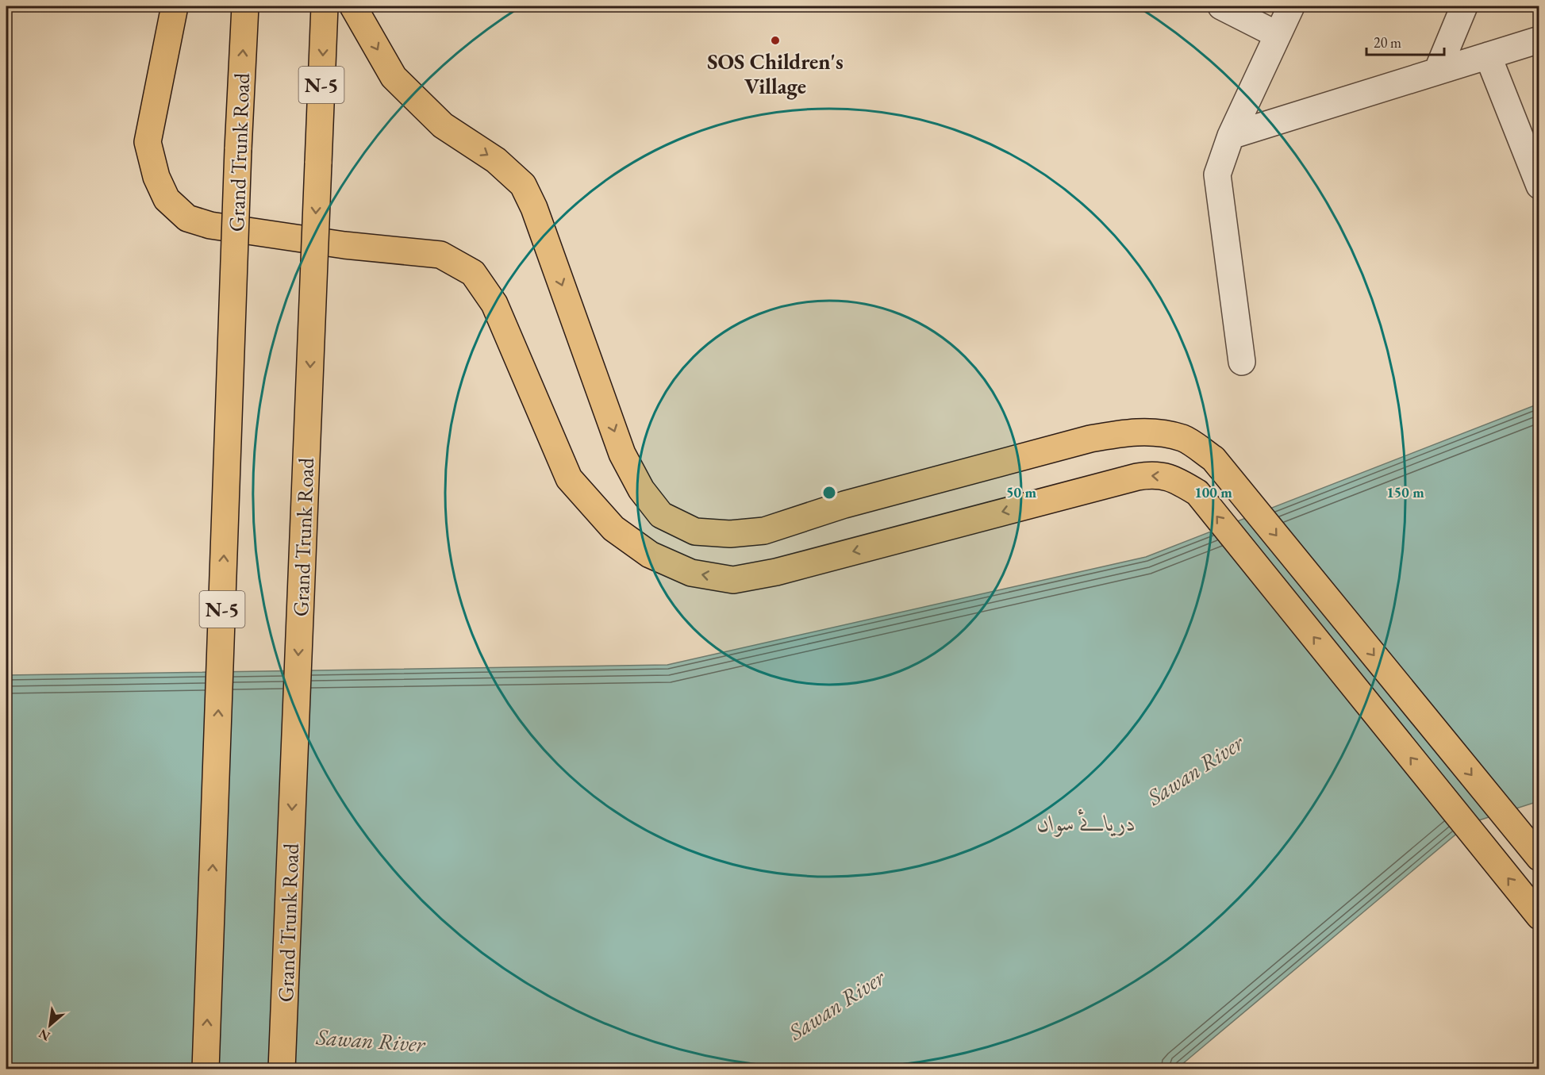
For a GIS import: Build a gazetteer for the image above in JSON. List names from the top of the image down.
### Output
{
  "streets": {
    "main road": ["N-5", "Grand Trunk Road"]
  },
  "water": ["Sawan River", "دریائے سواں"],
  "places": ["SOS Children's Village"],
  "scale_bar": "20 m",
  "north": "bottom left",
  "rings": ["50 m", "100 m", "150 m"]
}
